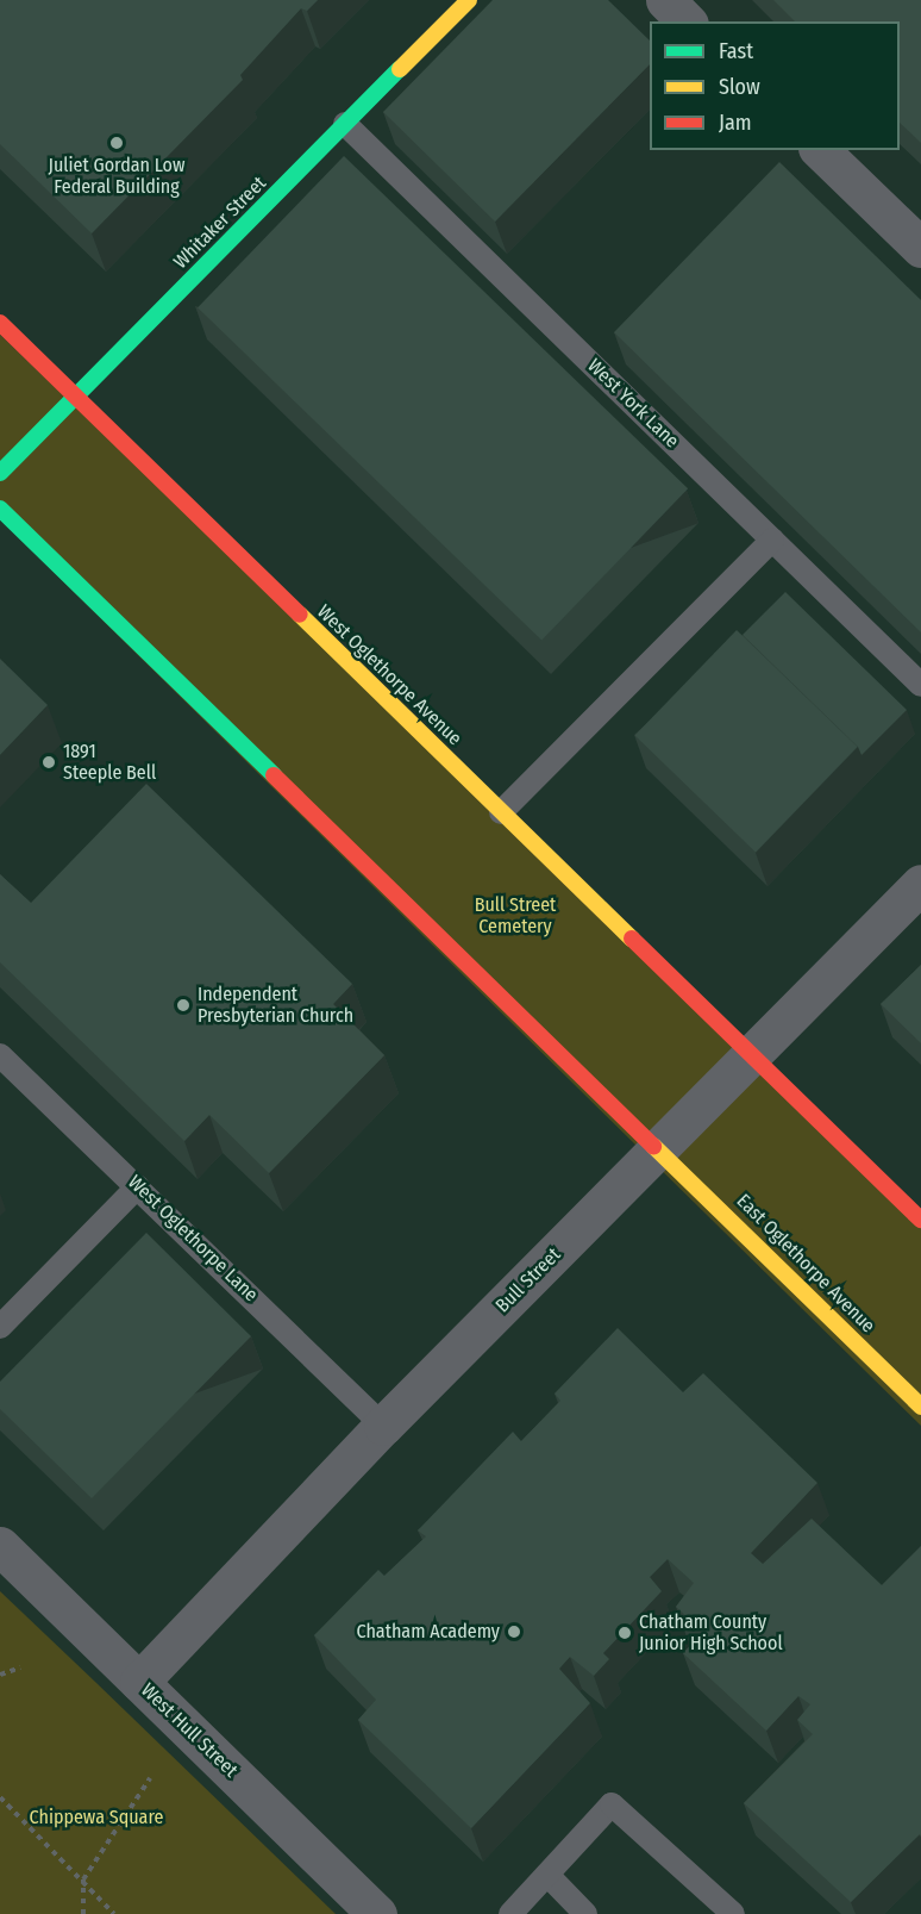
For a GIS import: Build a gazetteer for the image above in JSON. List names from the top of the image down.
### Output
{
  "streets": {
    "main road": ["Whitaker Street", "West Oglethorpe Avenue", "East Oglethorpe Avenue"],
    "street": ["Bull Street", "West Hull Street"],
    "lane": ["West York Lane", "West Oglethorpe Lane"]
  },
  "crossings": [
    ["Whitaker Street", "West York Lane"],
    ["Whitaker Street", "West Oglethorpe Avenue"],
    ["West Oglethorpe Avenue", "Bull Street"],
    ["West Oglethorpe Lane", "Bull Street"],
    ["East Oglethorpe Avenue", "Bull Street"],
    ["Bull Street", "West Hull Street"]
  ],
  "parks": ["Bull Street Cemetery", "Chippewa Square"],
  "places": [
    "Juliet Gordan Low Federal Building",
    "1891 Steeple Bell",
    "Independent Presbyterian Church",
    "Chatham Academy",
    "Chatham County Junior High School"
  ],
  "legend": ["Fast", "Slow", "Jam"]
}
